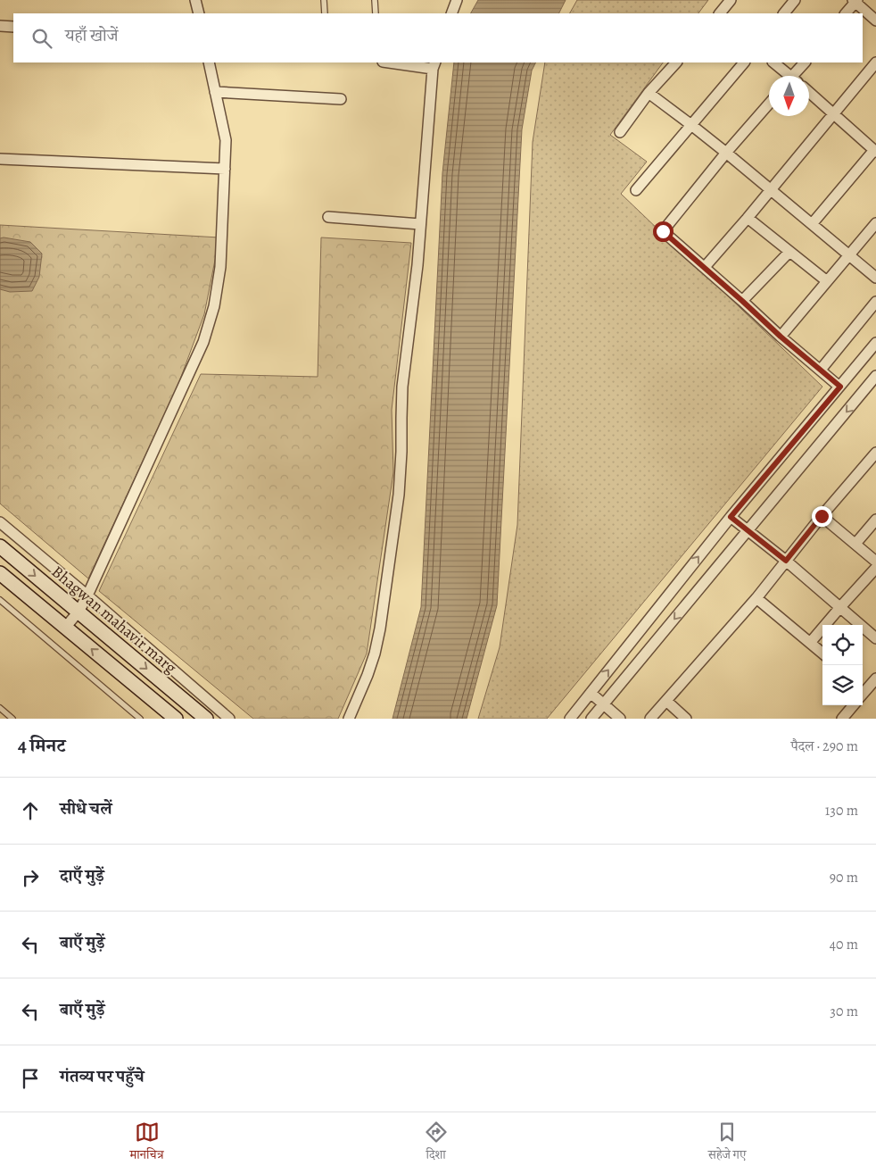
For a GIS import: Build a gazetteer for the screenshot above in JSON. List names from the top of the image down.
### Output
{
  "streets": {
    "main road": ["Bhagwan mahavir marg"]
  },
  "north": "bottom",
  "page": {
    "search": "यहाँ खोजें",
    "heading": ["4 मिनट", "पैदल · 290 m"],
    "list": [
      ["सीधे चलें", "130 m"],
      ["दाएँ मुड़ें", "90 m"],
      ["बाएँ मुड़ें", "40 m"],
      ["बाएँ मुड़ें", "30 m"],
      "गंतव्य पर पहुँचे"
    ],
    "nav": ["मानचित्र", "दिशा", "सहेजे गए"]
  }
}
